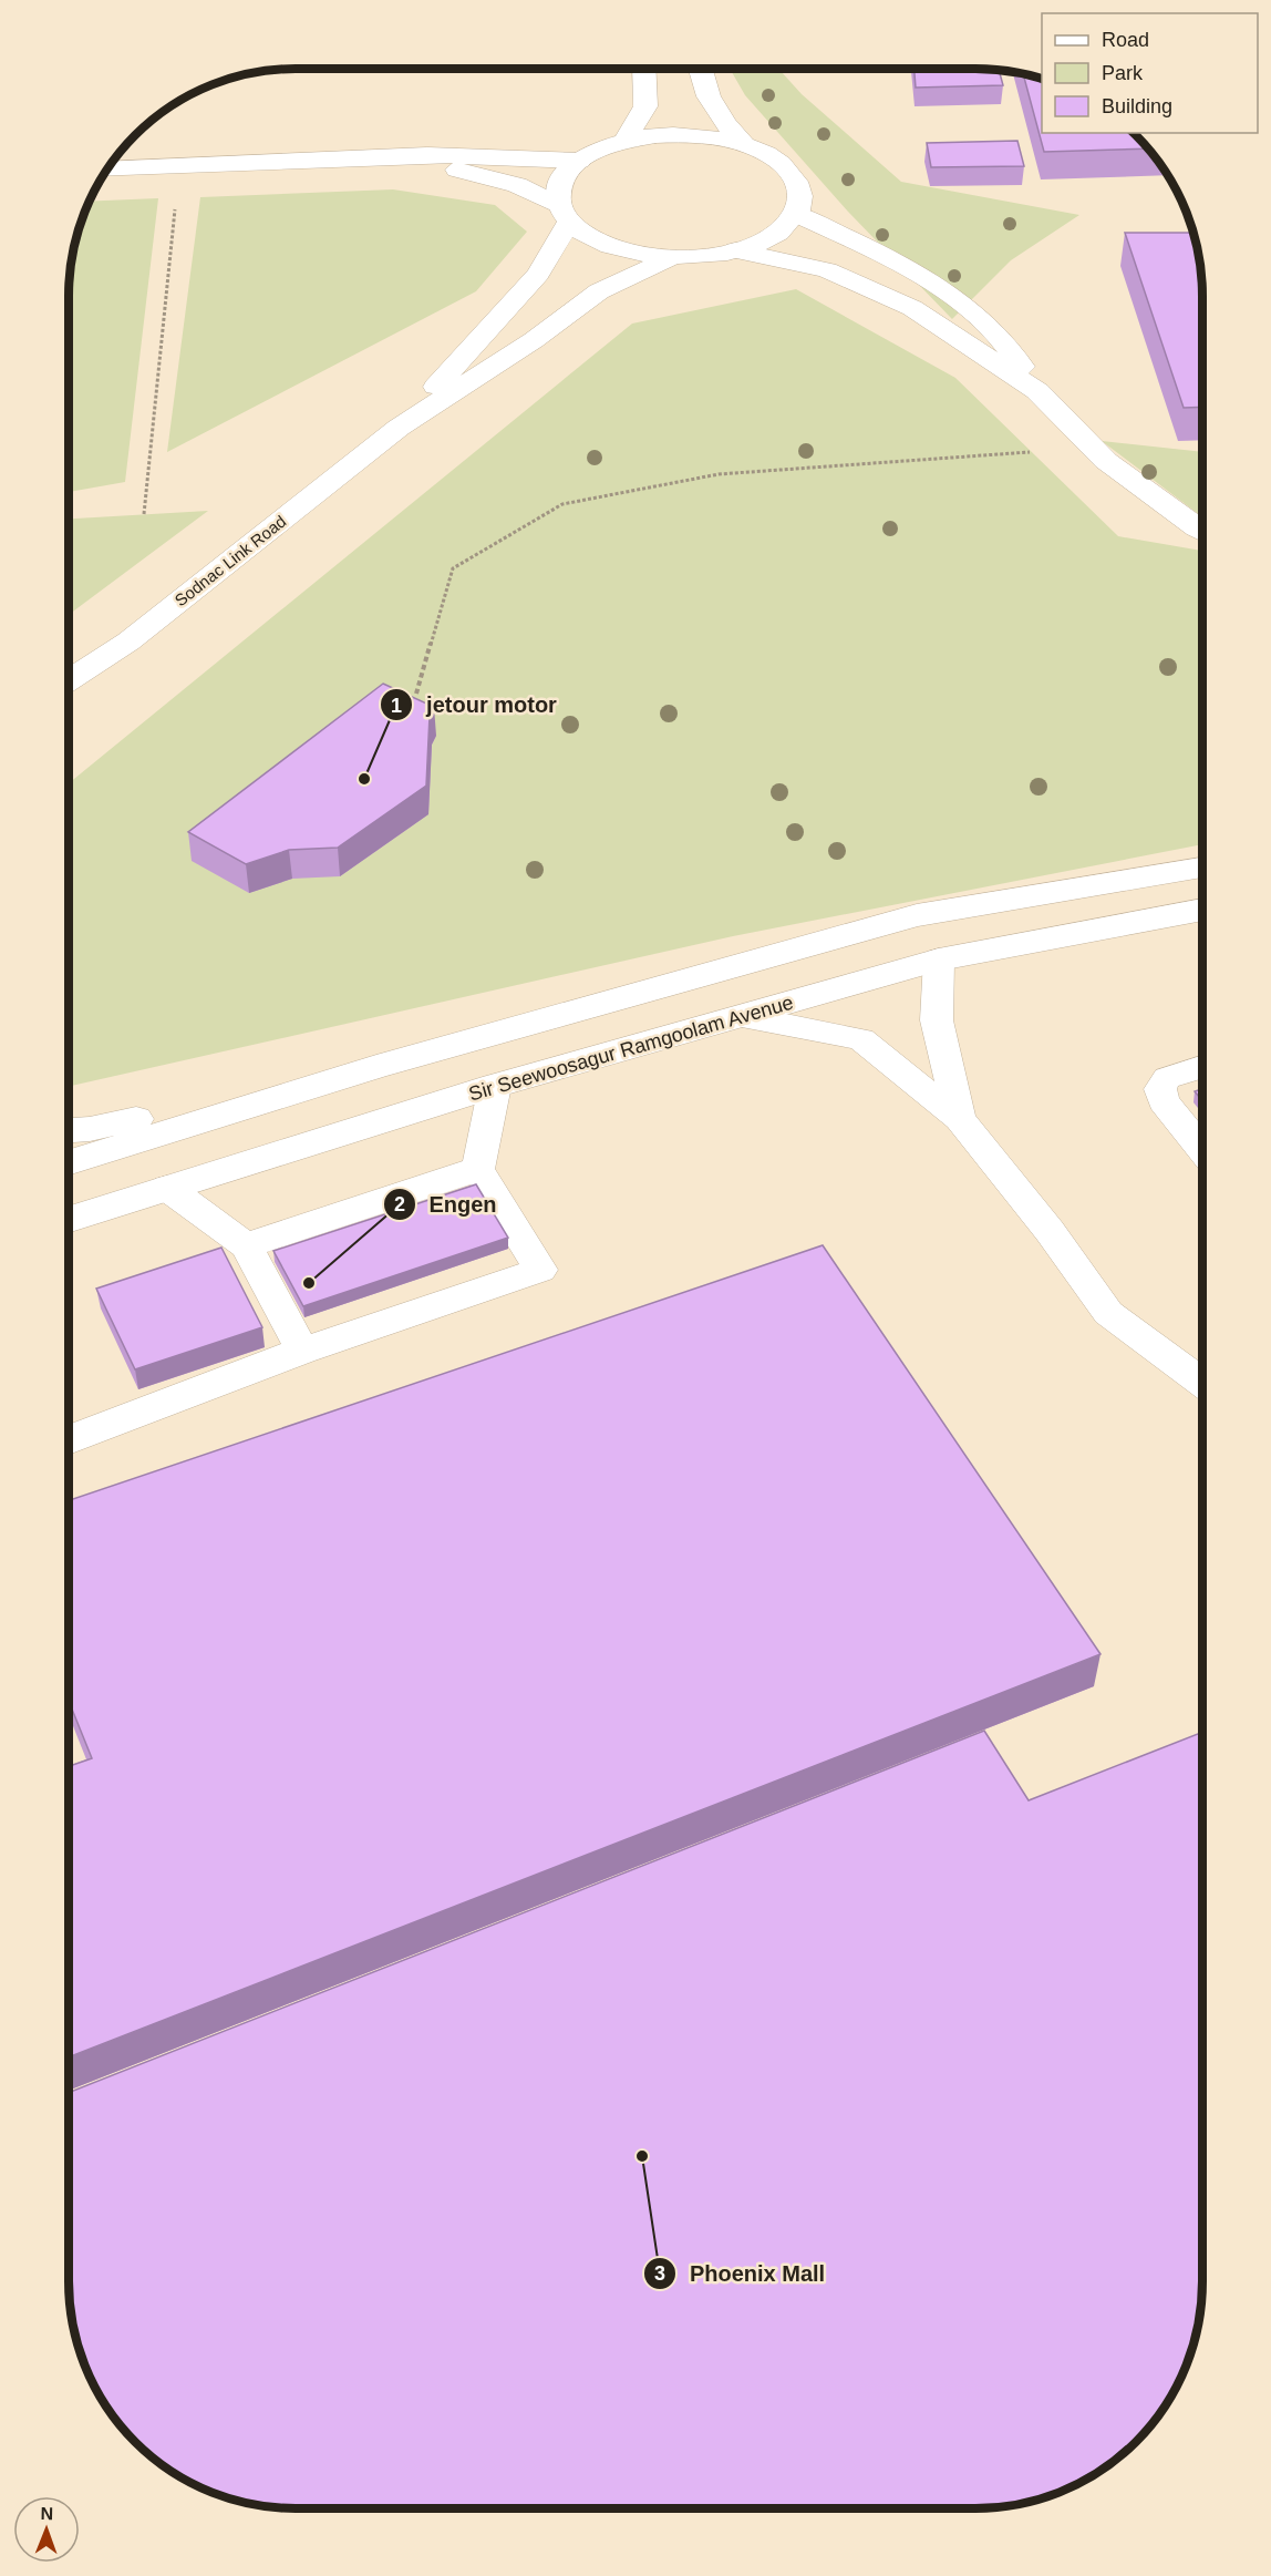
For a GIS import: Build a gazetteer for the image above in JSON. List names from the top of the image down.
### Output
{
  "streets": {
    "main road": ["Sodnac Link Road", "Sir Seewoosagur Ramgoolam Avenue"]
  },
  "places": ["jetour motor", "Engen", "Phoenix Mall"],
  "legend": ["Road", "Park", "Building"],
  "north": "top"
}
